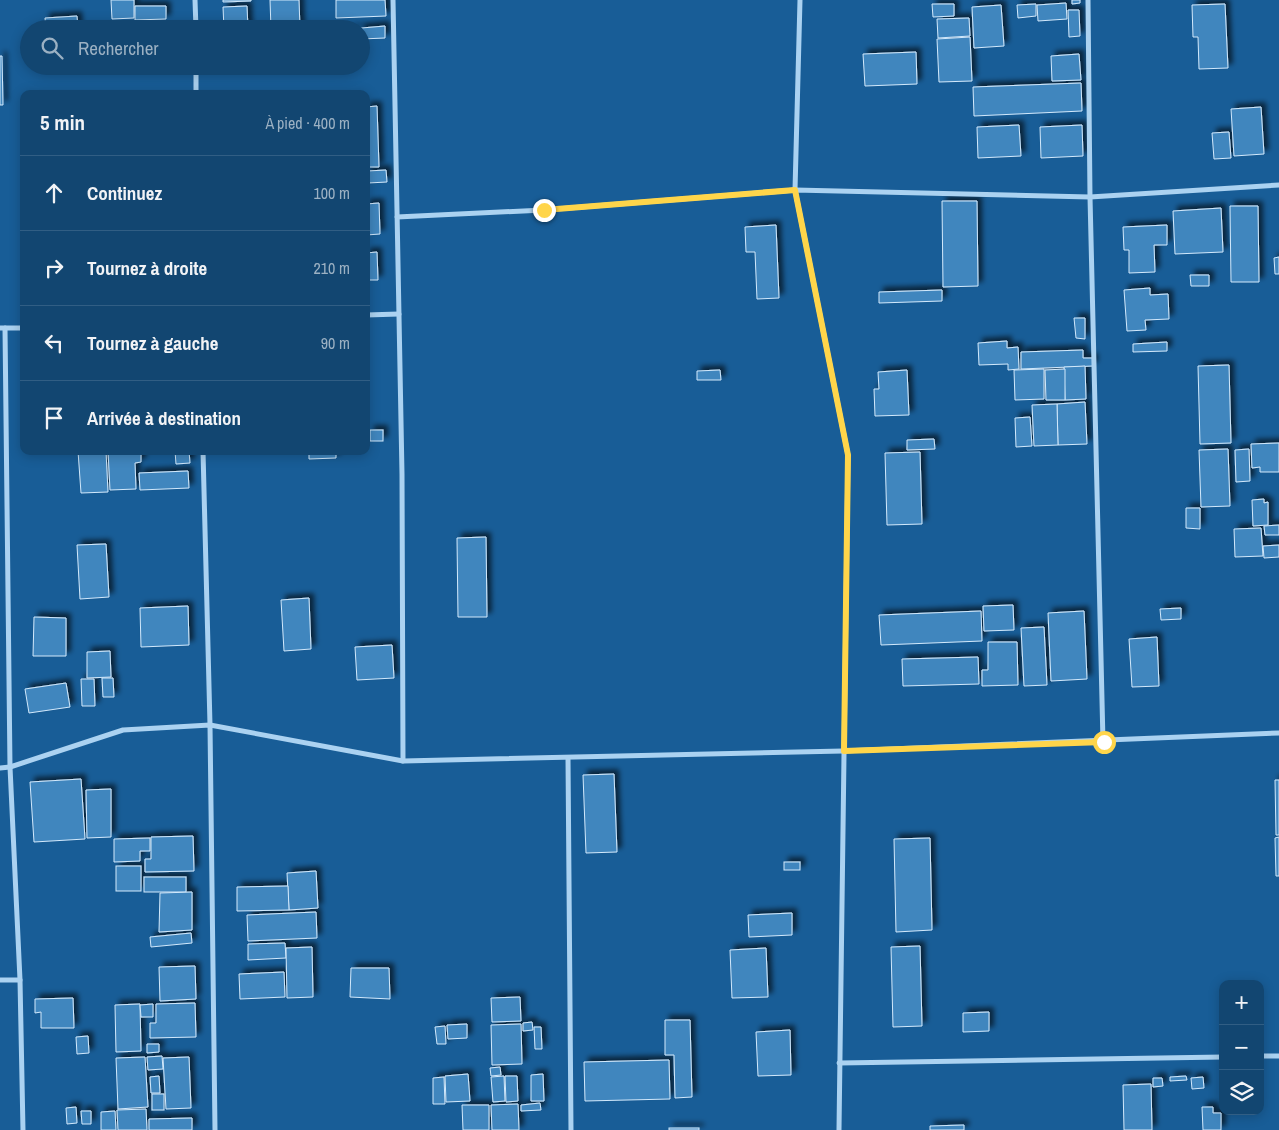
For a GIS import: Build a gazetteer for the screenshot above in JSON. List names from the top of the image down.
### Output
{
  "page": {
    "search": "Rechercher",
    "heading": ["5 min", "À pied · 400 m"],
    "list": [
      ["Continuez", "100 m"],
      ["Tournez à droite", "210 m"],
      ["Tournez à gauche", "90 m"],
      "Arrivée à destination"
    ],
    "map_buttons": ["+", "−"]
  }
}
